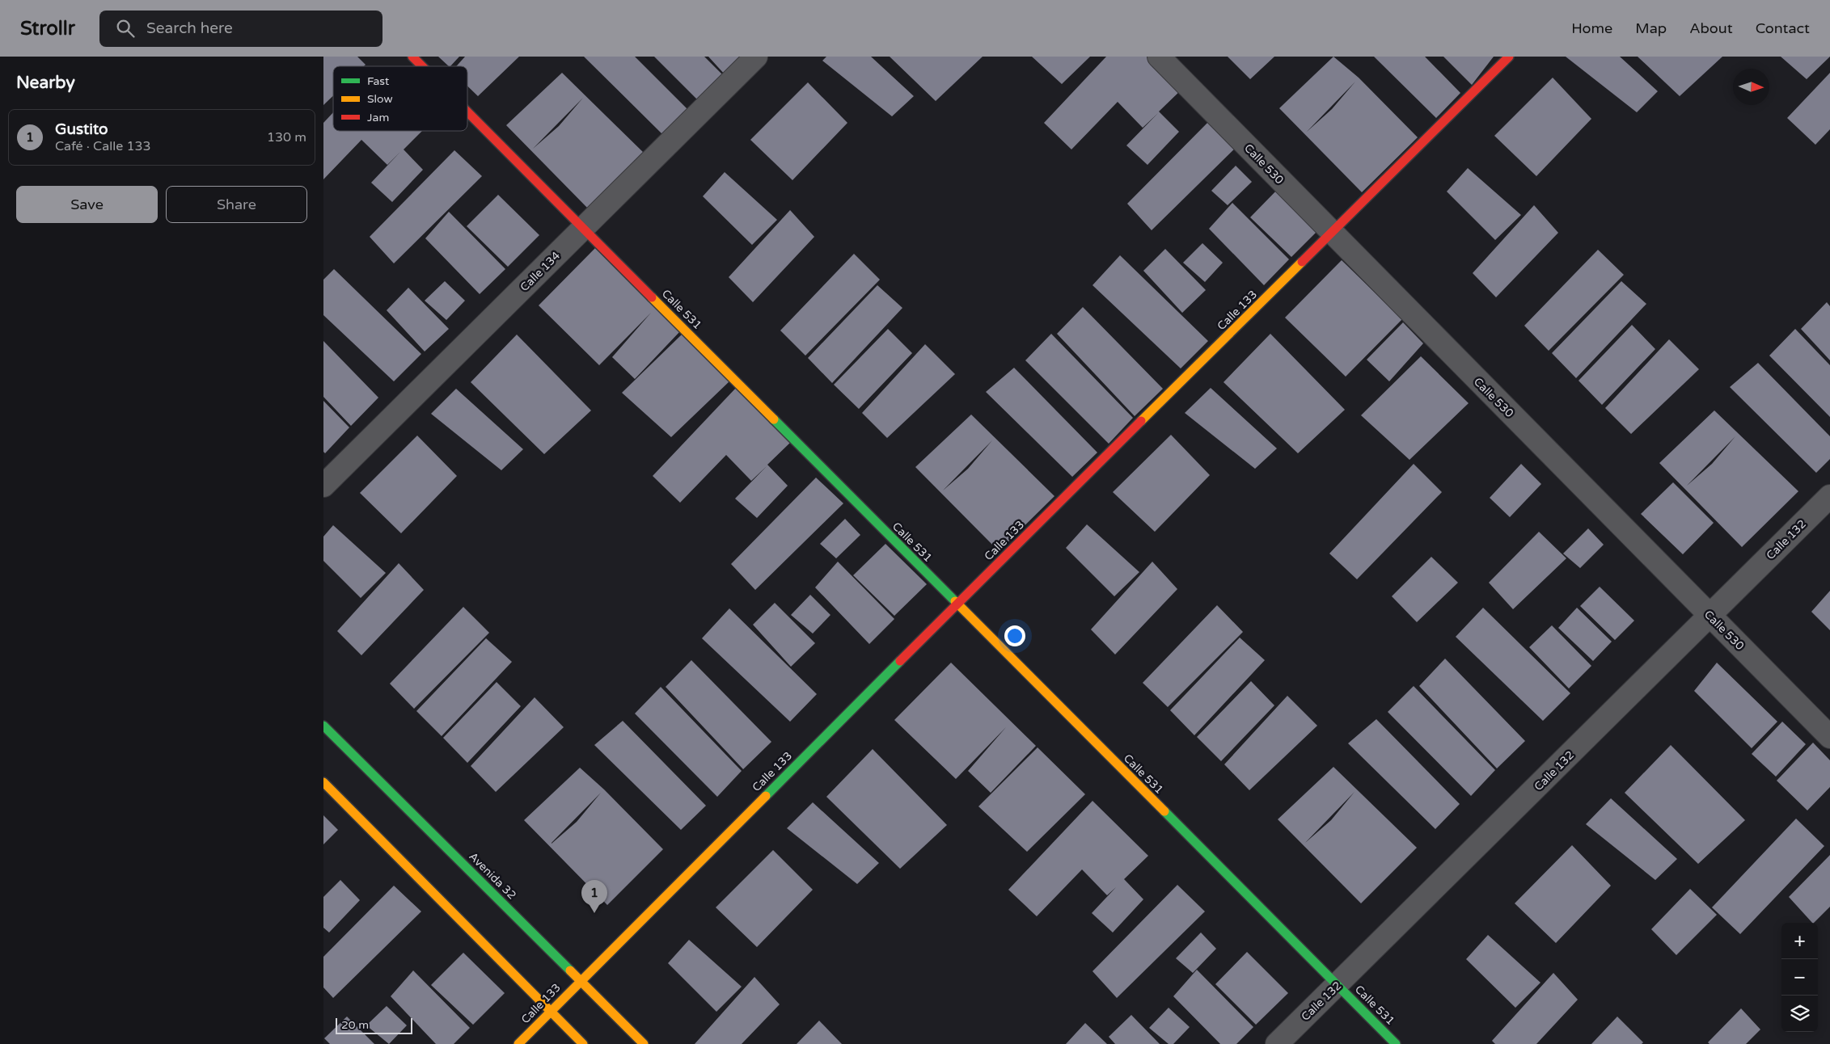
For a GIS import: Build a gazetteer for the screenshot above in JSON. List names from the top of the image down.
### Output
{
  "streets": {
    "street": [
      "Calle 530",
      "Calle 134",
      "Calle 531",
      "Calle 133",
      "Calle 132",
      "Avenida 32"
    ]
  },
  "crossings": [
    ["Calle 530", "Calle 133"],
    ["Calle 530", "Calle 132"],
    ["Calle 134", "Calle 531"],
    ["Calle 531", "Calle 133"],
    ["Calle 531", "Calle 132"],
    ["Calle 133", "Avenida 32"]
  ],
  "legend": ["Fast", "Slow", "Jam"],
  "scale_bar": "20 m",
  "north": "right",
  "page": {
    "header": "Strollr",
    "search": "Search here",
    "nav": [
      "Home",
      "Map",
      "About",
      "Contact"
    ],
    "heading": "Nearby",
    "list": [
      {
        "mark": "1",
        "name": "Gustito",
        "note": "Café · Calle 133",
        "value": "130 m"
      }
    ],
    "buttons": ["Save", "Share"],
    "pins": "1",
    "map_buttons": ["+", "−"],
    "scale": "20 m"
  }
}
